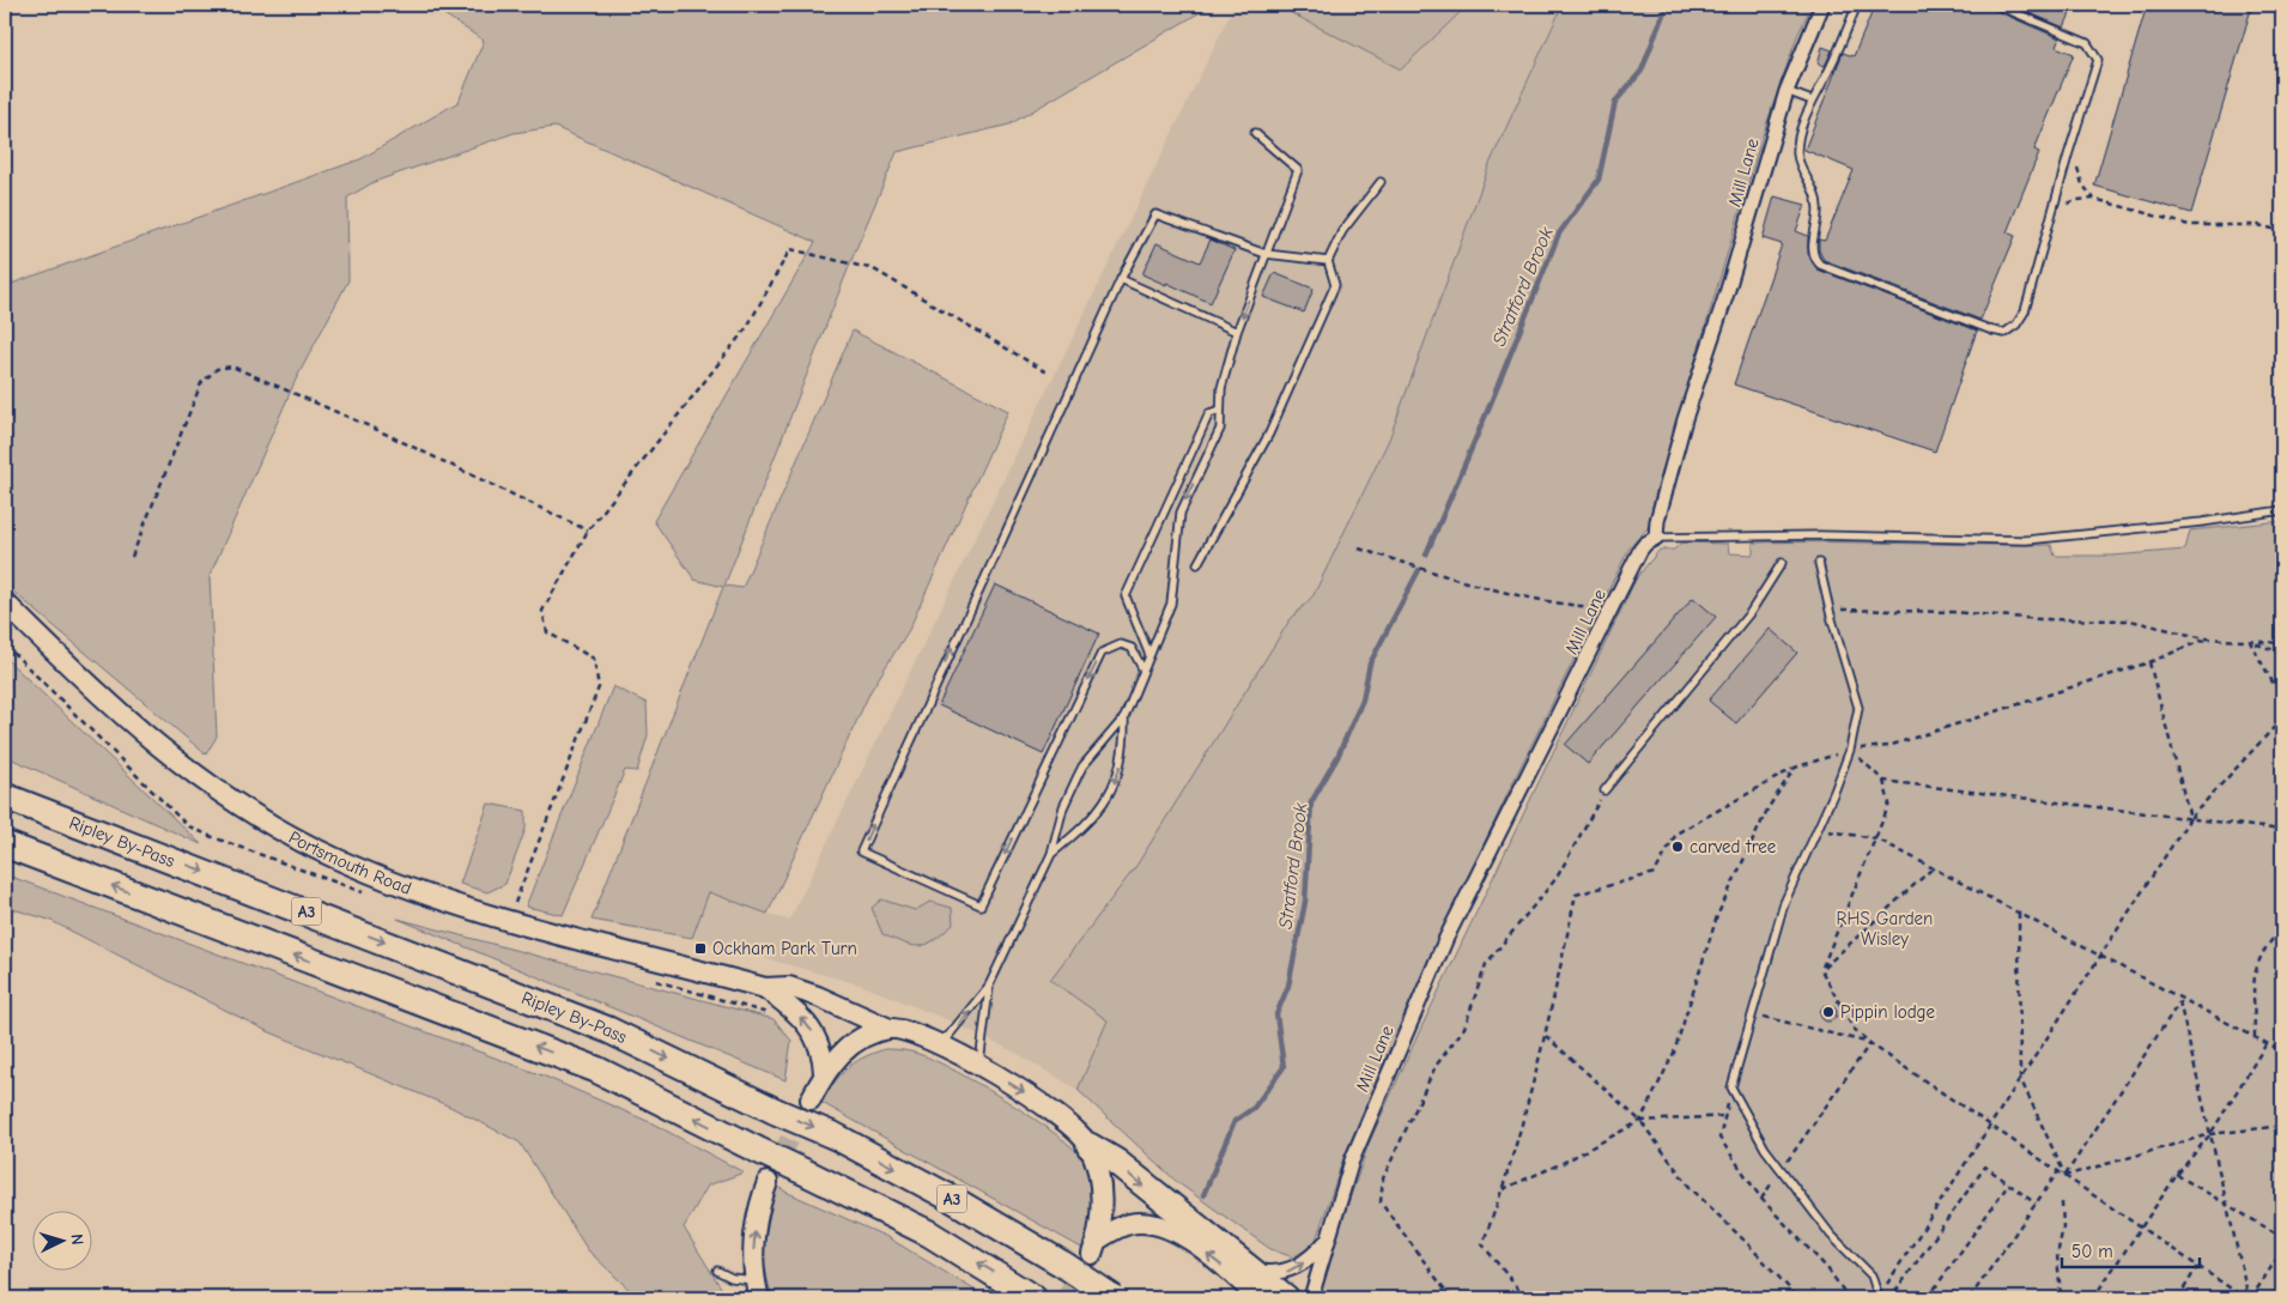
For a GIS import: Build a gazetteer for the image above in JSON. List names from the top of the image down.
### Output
{
  "streets": {
    "highway": ["Ripley By-Pass", "A3"],
    "main road": ["Portsmouth Road"],
    "street": ["Mill Lane"]
  },
  "water": ["Stratford Brook"],
  "parks": ["RHS Garden Wisley"],
  "places": {
    "other": ["carved tree", "Pippin lodge"],
    "transit": ["Ockham Park Turn"]
  },
  "scale_bar": "50 m",
  "north": "right"
}
